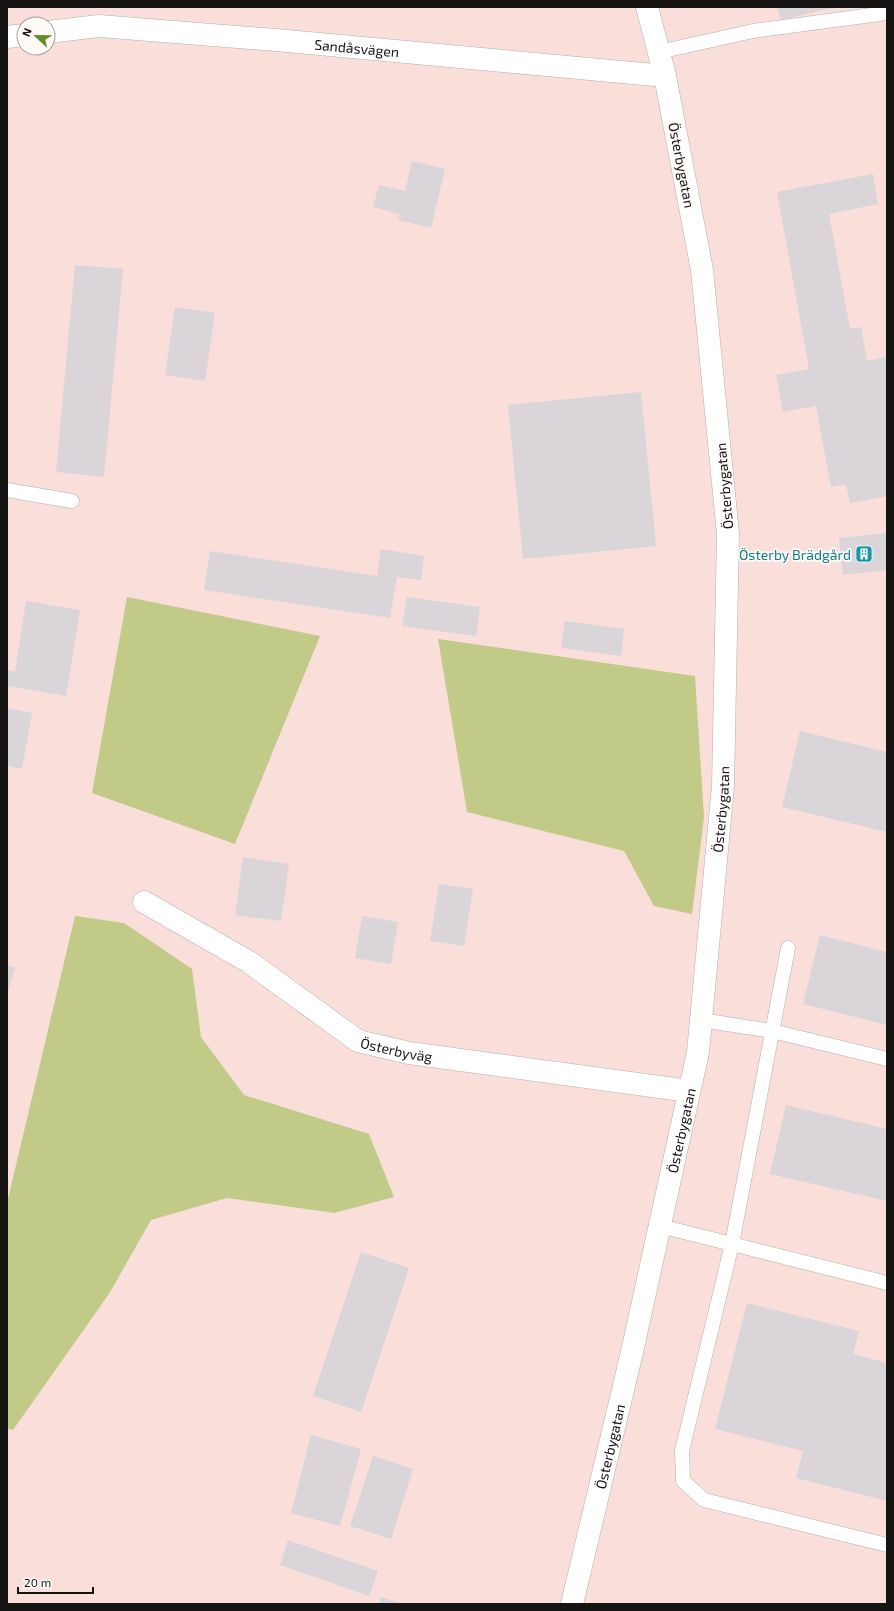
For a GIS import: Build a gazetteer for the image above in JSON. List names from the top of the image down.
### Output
{
  "streets": {
    "street": ["Sandåsvägen", "Österbygatan", "Österbyväg"]
  },
  "crossings": [
    ["Sandåsvägen", "Österbygatan"],
    ["Österbygatan", "Österbyväg"]
  ],
  "places": {
    "building": ["Österby Brädgård"]
  },
  "scale_bar": "20 m",
  "north": "left"
}
